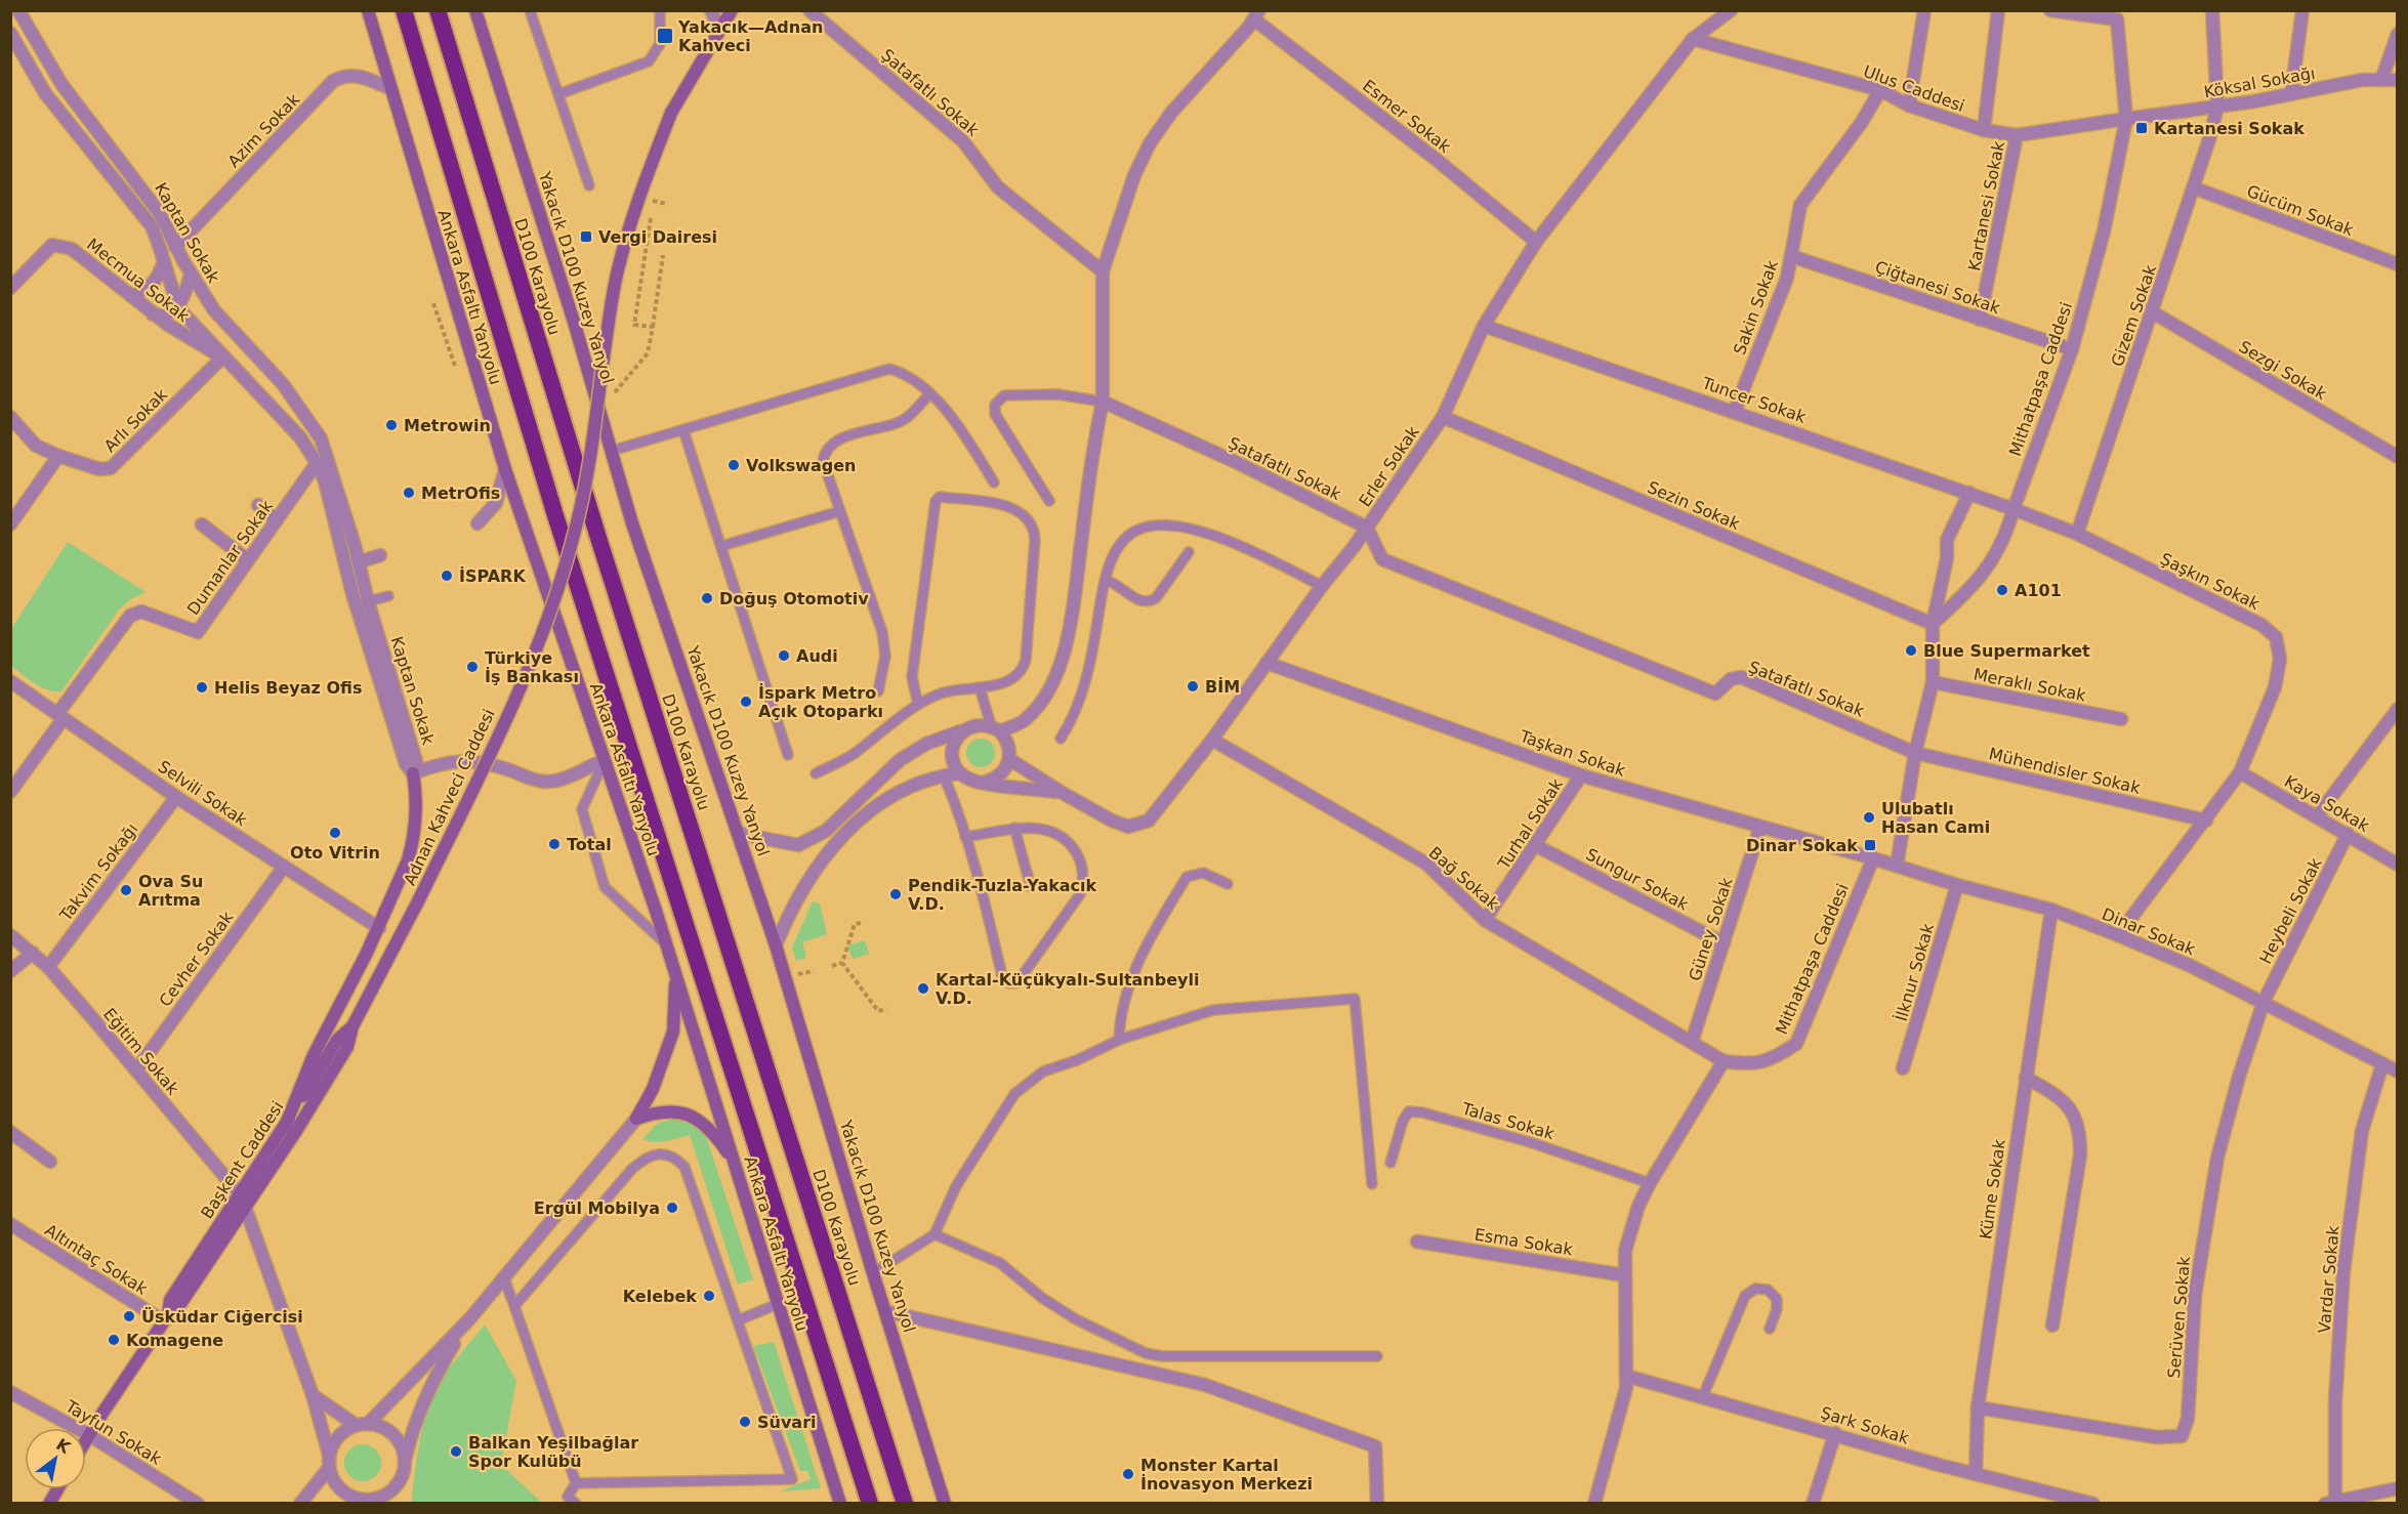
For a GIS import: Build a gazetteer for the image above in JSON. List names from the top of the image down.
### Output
{
  "streets": {
    "highway": ["D100 Karayolu"],
    "main road": [
      "Yakacık D100 Kuzey Yanyol",
      "Ankara Asfaltı Yanyolu",
      "Adnan Kahveci Caddesi",
      "Başkent Caddesi"
    ],
    "street": [
      "Köksal Sokağı",
      "Ulus Caddesi",
      "Şatafatlı Sokak",
      "Esmer Sokak",
      "Azim Sokak",
      "Kartanesi Sokak",
      "Gücüm Sokak",
      "Kaptan Sokak",
      "Mecmua Sokak",
      "Çiğtanesi Sokak",
      "Sakin Sokak",
      "Gizem Sokak",
      "Sezgi Sokak",
      "Mithatpaşa Caddesi",
      "Tuncer Sokak",
      "Arlı Sokak",
      "Erler Sokak",
      "Sezin Sokak",
      "Dumanlar Sokak",
      "Şaşkın Sokak",
      "Meraklı Sokak",
      "Taşkan Sokak",
      "Mühendisler Sokak",
      "Selvili Sokak",
      "Kaya Sokak",
      "Turhal Sokak",
      "Takvim Sokağı",
      "Bağ Sokak",
      "Sungur Sokak",
      "Heybeli Sokak",
      "Güney Sokak",
      "Dinar Sokak",
      "Cevher Sokak",
      "İlknur Sokak",
      "Eğitim Sokak",
      "Küme Sokak",
      "Esma Sokak",
      "Altıntaç Sokak",
      "Vardar Sokak",
      "Serüven Sokak",
      "Şark Sokak",
      "Tayfun Sokak"
    ],
    "lane": ["Talas Sokak"]
  },
  "crossings": [
    ["Köksal Sokağı", "Ulus Caddesi"],
    ["Köksal Sokağı", "Gizem Sokak"],
    ["Köksal Sokağı", "Mithatpaşa Caddesi"],
    ["Ulus Caddesi", "Kartanesi Sokak"],
    ["Ulus Caddesi", "Sakin Sokak"],
    ["Ulus Caddesi", "Mithatpaşa Caddesi"],
    ["Ulus Caddesi", "Erler Sokak"],
    ["Şatafatlı Sokak", "Erler Sokak"],
    ["Şatafatlı Sokak", "Mühendisler Sokak"],
    ["Esmer Sokak", "Erler Sokak"],
    ["Azim Sokak", "Kaptan Sokak"],
    ["Azim Sokak", "Ankara Asfaltı Yanyolu"],
    ["Kartanesi Sokak", "Çiğtanesi Sokak"],
    ["Gücüm Sokak", "Gizem Sokak"],
    ["Kaptan Sokak", "Mecmua Sokak"],
    ["Kaptan Sokak", "Arlı Sokak"],
    ["Kaptan Sokak", "Dumanlar Sokak"],
    ["Mecmua Sokak", "Arlı Sokak"],
    ["Çiğtanesi Sokak", "Sakin Sokak"],
    ["Çiğtanesi Sokak", "Mithatpaşa Caddesi"],
    ["Sakin Sokak", "Tuncer Sokak"],
    ["Gizem Sokak", "Sezgi Sokak"],
    ["Gizem Sokak", "Şaşkın Sokak"],
    ["Mithatpaşa Caddesi", "Tuncer Sokak"],
    ["Mithatpaşa Caddesi", "Sezin Sokak"],
    ["Mithatpaşa Caddesi", "Şaşkın Sokak"],
    ["Mithatpaşa Caddesi", "Taşkan Sokak"],
    ["Mithatpaşa Caddesi", "Bağ Sokak"],
    ["Mithatpaşa Caddesi", "Dinar Sokak"],
    ["Tuncer Sokak", "Erler Sokak"],
    ["Tuncer Sokak", "Şaşkın Sokak"],
    ["Erler Sokak", "Sezin Sokak"],
    ["Erler Sokak", "Taşkan Sokak"],
    ["Erler Sokak", "Bağ Sokak"],
    ["Dumanlar Sokak", "Selvili Sokak"],
    ["Şaşkın Sokak", "Mühendisler Sokak"],
    ["Şaşkın Sokak", "Kaya Sokak"],
    ["Şaşkın Sokak", "Dinar Sokak"],
    ["Taşkan Sokak", "Turhal Sokak"],
    ["Taşkan Sokak", "Güney Sokak"],
    ["Taşkan Sokak", "Dinar Sokak"],
    ["Selvili Sokak", "Takvim Sokağı"],
    ["Selvili Sokak", "Cevher Sokak"],
    ["Adnan Kahveci Caddesi", "Başkent Caddesi"],
    ["Kaya Sokak", "Heybeli Sokak"],
    ["Turhal Sokak", "Bağ Sokak"],
    ["Turhal Sokak", "Sungur Sokak"],
    ["Takvim Sokağı", "Eğitim Sokak"],
    ["Bağ Sokak", "Güney Sokak"],
    ["Sungur Sokak", "Güney Sokak"],
    ["Heybeli Sokak", "Dinar Sokak"],
    ["Heybeli Sokak", "Serüven Sokak"],
    ["Dinar Sokak", "İlknur Sokak"],
    ["Dinar Sokak", "Küme Sokak"],
    ["Dinar Sokak", "Vardar Sokak"],
    ["Dinar Sokak", "Serüven Sokak"],
    ["Cevher Sokak", "Eğitim Sokak"],
    ["Eğitim Sokak", "Başkent Caddesi"],
    ["Başkent Caddesi", "Altıntaç Sokak"],
    ["Başkent Caddesi", "Tayfun Sokak"],
    ["Küme Sokak", "Serüven Sokak"],
    ["Küme Sokak", "Şark Sokak"]
  ],
  "places": {
    "transit": [
      "Yakacık—Adnan Kahveci",
      "Kartanesi̇ Sokak",
      "Vergi Dairesi",
      "Di̇nar Sokak"
    ],
    "other": [
      "Metrowin",
      "Volkswagen",
      "MetrOfis",
      "İSPARK",
      "A101",
      "Doğuş Otomotiv",
      "Blue Supermarket",
      "Audi",
      "Türkiye İş Bankası",
      "BİM",
      "Helis Beyaz Ofis",
      "İspark Metro Açık Otoparkı",
      "Ulubatlı Hasan Cami",
      "Oto Vitrin",
      "Total",
      "Ova Su Arıtma",
      "Pendik-Tuzla-Yakacık V.D.",
      "Kartal-Küçükyalı-Sultanbeyli V.D.",
      "Ergül Mobilya",
      "Kelebek",
      "Üsküdar Ciğercisi",
      "Komagene",
      "Süvari",
      "Balkan Yeşilbağlar Spor Kulübü",
      "Monster Kartal İnovasyon Merkezi"
    ]
  },
  "north": "top right"
}
